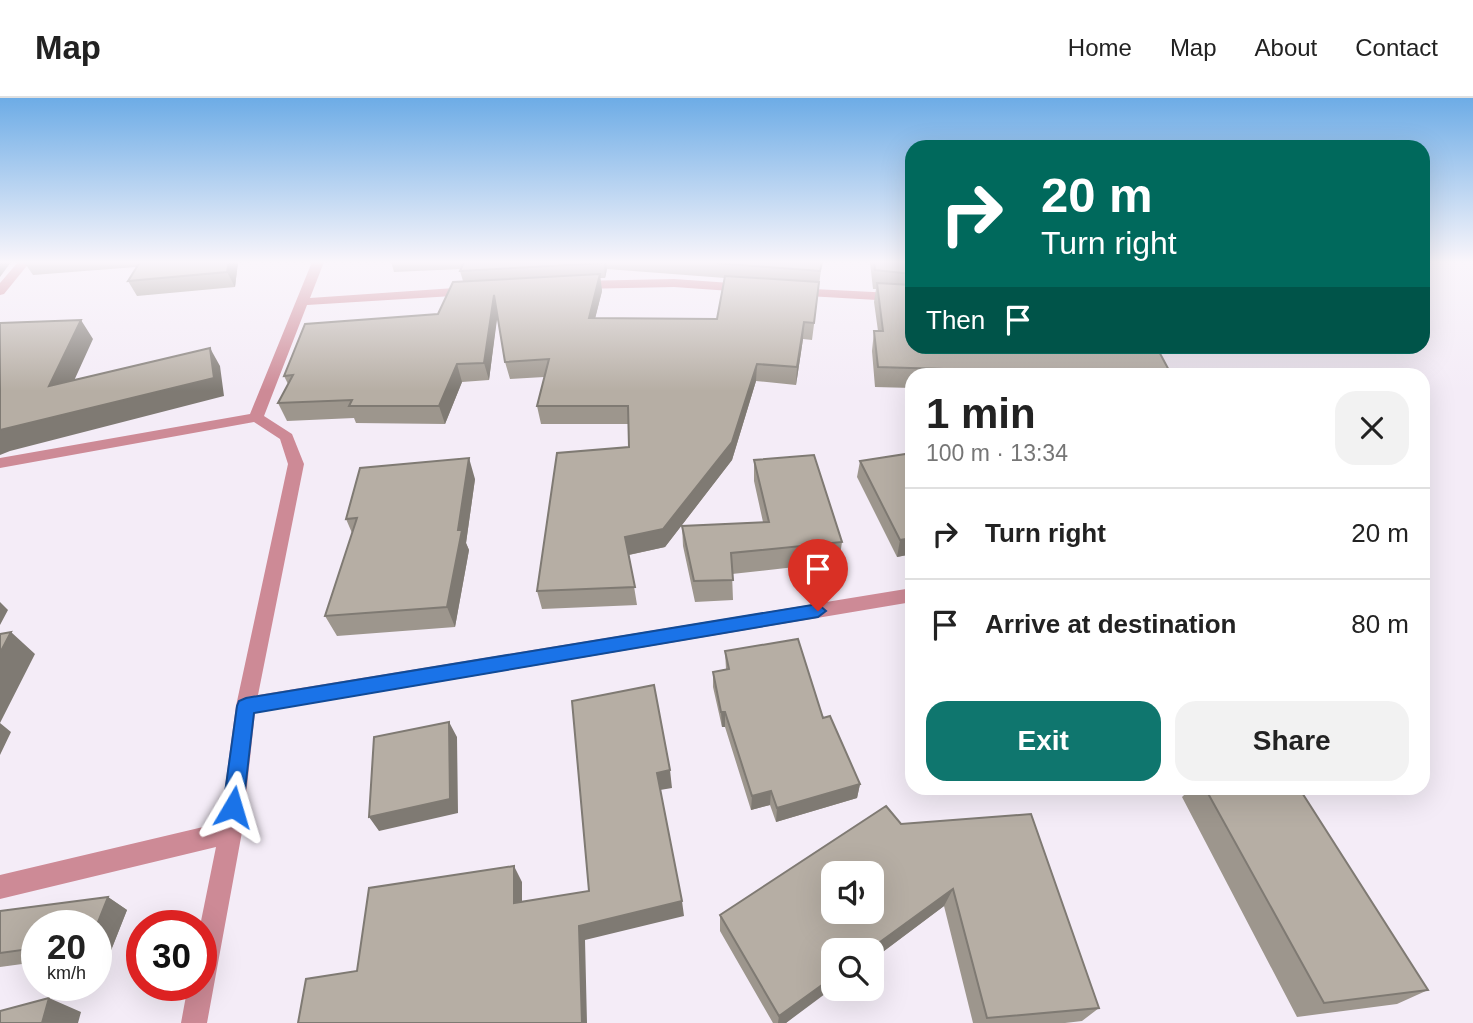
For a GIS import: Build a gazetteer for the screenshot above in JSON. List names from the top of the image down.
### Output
{
  "page": {
    "header": "Map",
    "nav": [
      "Home",
      "Map",
      "About",
      "Contact"
    ],
    "turn": ["20 m", "Turn right"],
    "then": "Then",
    "heading": ["1 min", "100 m · 13:34"],
    "list": [
      {
        "name": "Turn right",
        "value": "20 m"
      },
      {
        "name": "Arrive at destination",
        "value": "80 m"
      }
    ],
    "buttons": ["Exit", "Share"],
    "speed": "20 km/h",
    "limit": "30"
  }
}
